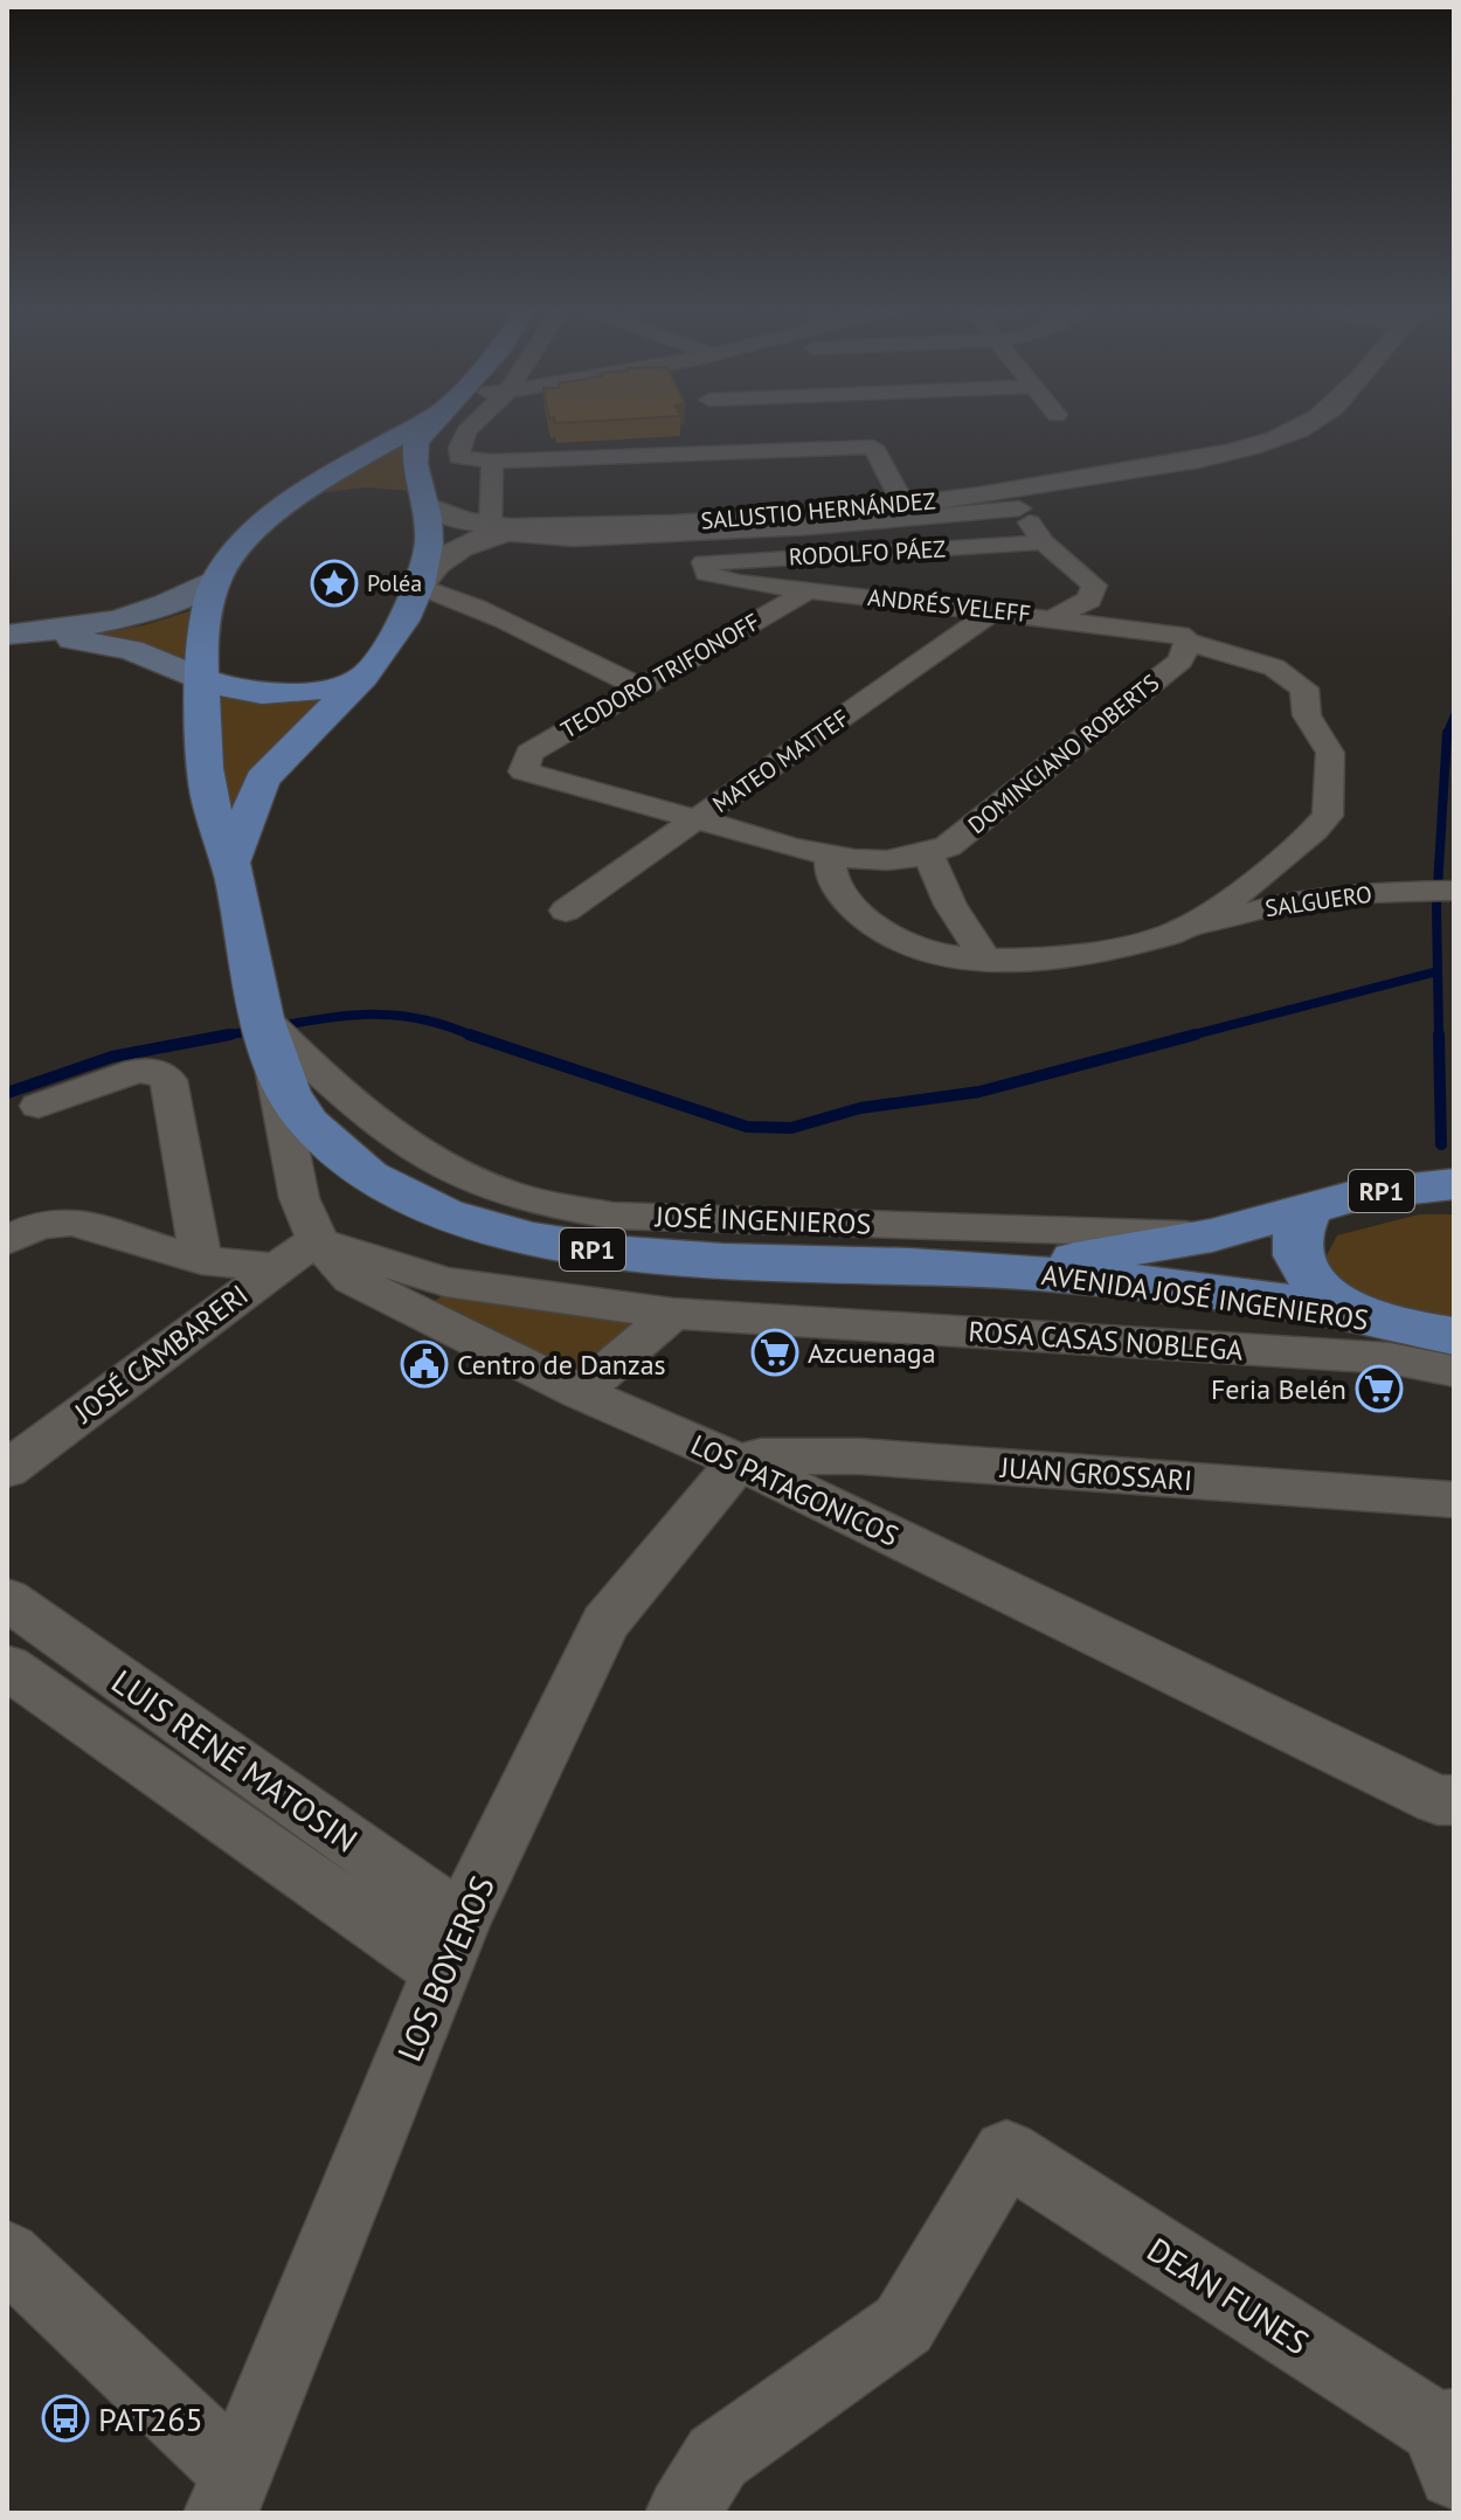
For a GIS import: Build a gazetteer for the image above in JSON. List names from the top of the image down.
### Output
{
  "streets": {
    "main road": ["RP1", "AVENIDA JOSÉ INGENIEROS"],
    "street": [
      "SALUSTIO HERNÁNDEZ",
      "RODOLFO PÁEZ",
      "ANDRÉS VELEFF",
      "TEODORO TRIFONOFF",
      "DOMINCIANO ROBERTS",
      "MATEO MATTEF",
      "SALGUERO",
      "JOSÉ INGENIEROS",
      "ROSA CASAS NOBLEGA",
      "JOSÉ CAMBARERI",
      "JUAN GROSSARI",
      "LOS PATAGONICOS",
      "LUIS RENÉ MATOSIN",
      "LOS BOYEROS",
      "DEAN FUNES"
    ]
  },
  "crossings": [
    ["RODOLFO PÁEZ", "ANDRÉS VELEFF"],
    ["ANDRÉS VELEFF", "TEODORO TRIFONOFF"],
    ["ANDRÉS VELEFF", "DOMINCIANO ROBERTS"],
    ["ANDRÉS VELEFF", "MATEO MATTEF"],
    ["TEODORO TRIFONOFF", "MATEO MATTEF"],
    ["RP1", "AVENIDA JOSÉ INGENIEROS"],
    ["JOSÉ INGENIEROS", "AVENIDA JOSÉ INGENIEROS"],
    ["JOSÉ INGENIEROS", "LOS PATAGONICOS"],
    ["AVENIDA JOSÉ INGENIEROS", "ROSA CASAS NOBLEGA"],
    ["AVENIDA JOSÉ INGENIEROS", "LOS PATAGONICOS"],
    ["ROSA CASAS NOBLEGA", "JOSÉ CAMBARERI"],
    ["ROSA CASAS NOBLEGA", "LOS PATAGONICOS"],
    ["JOSÉ CAMBARERI", "LOS PATAGONICOS"],
    ["JUAN GROSSARI", "LOS PATAGONICOS"],
    ["JUAN GROSSARI", "LOS BOYEROS"],
    ["LOS PATAGONICOS", "LOS BOYEROS"],
    ["LUIS RENÉ MATOSIN", "LOS BOYEROS"]
  ],
  "places": {
    "place": ["Poléa"],
    "supermarket": ["Azcuenaga", "Feria Belén"],
    "public building": ["Centro de Danzas"],
    "bus stop": ["PAT265"]
  }
}
